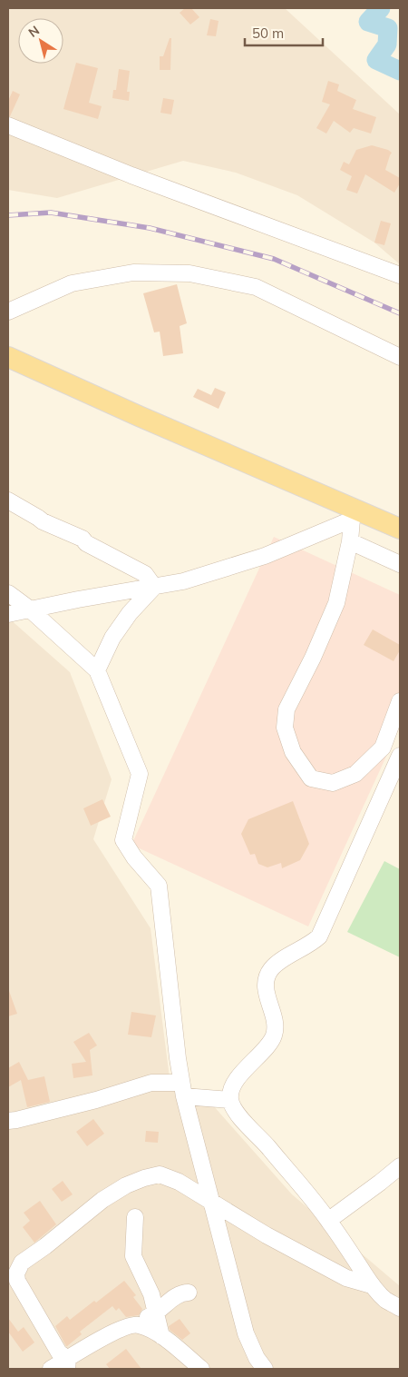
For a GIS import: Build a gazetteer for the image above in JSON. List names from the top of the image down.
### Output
{
  "scale_bar": "50 m",
  "north": "top left"
}
